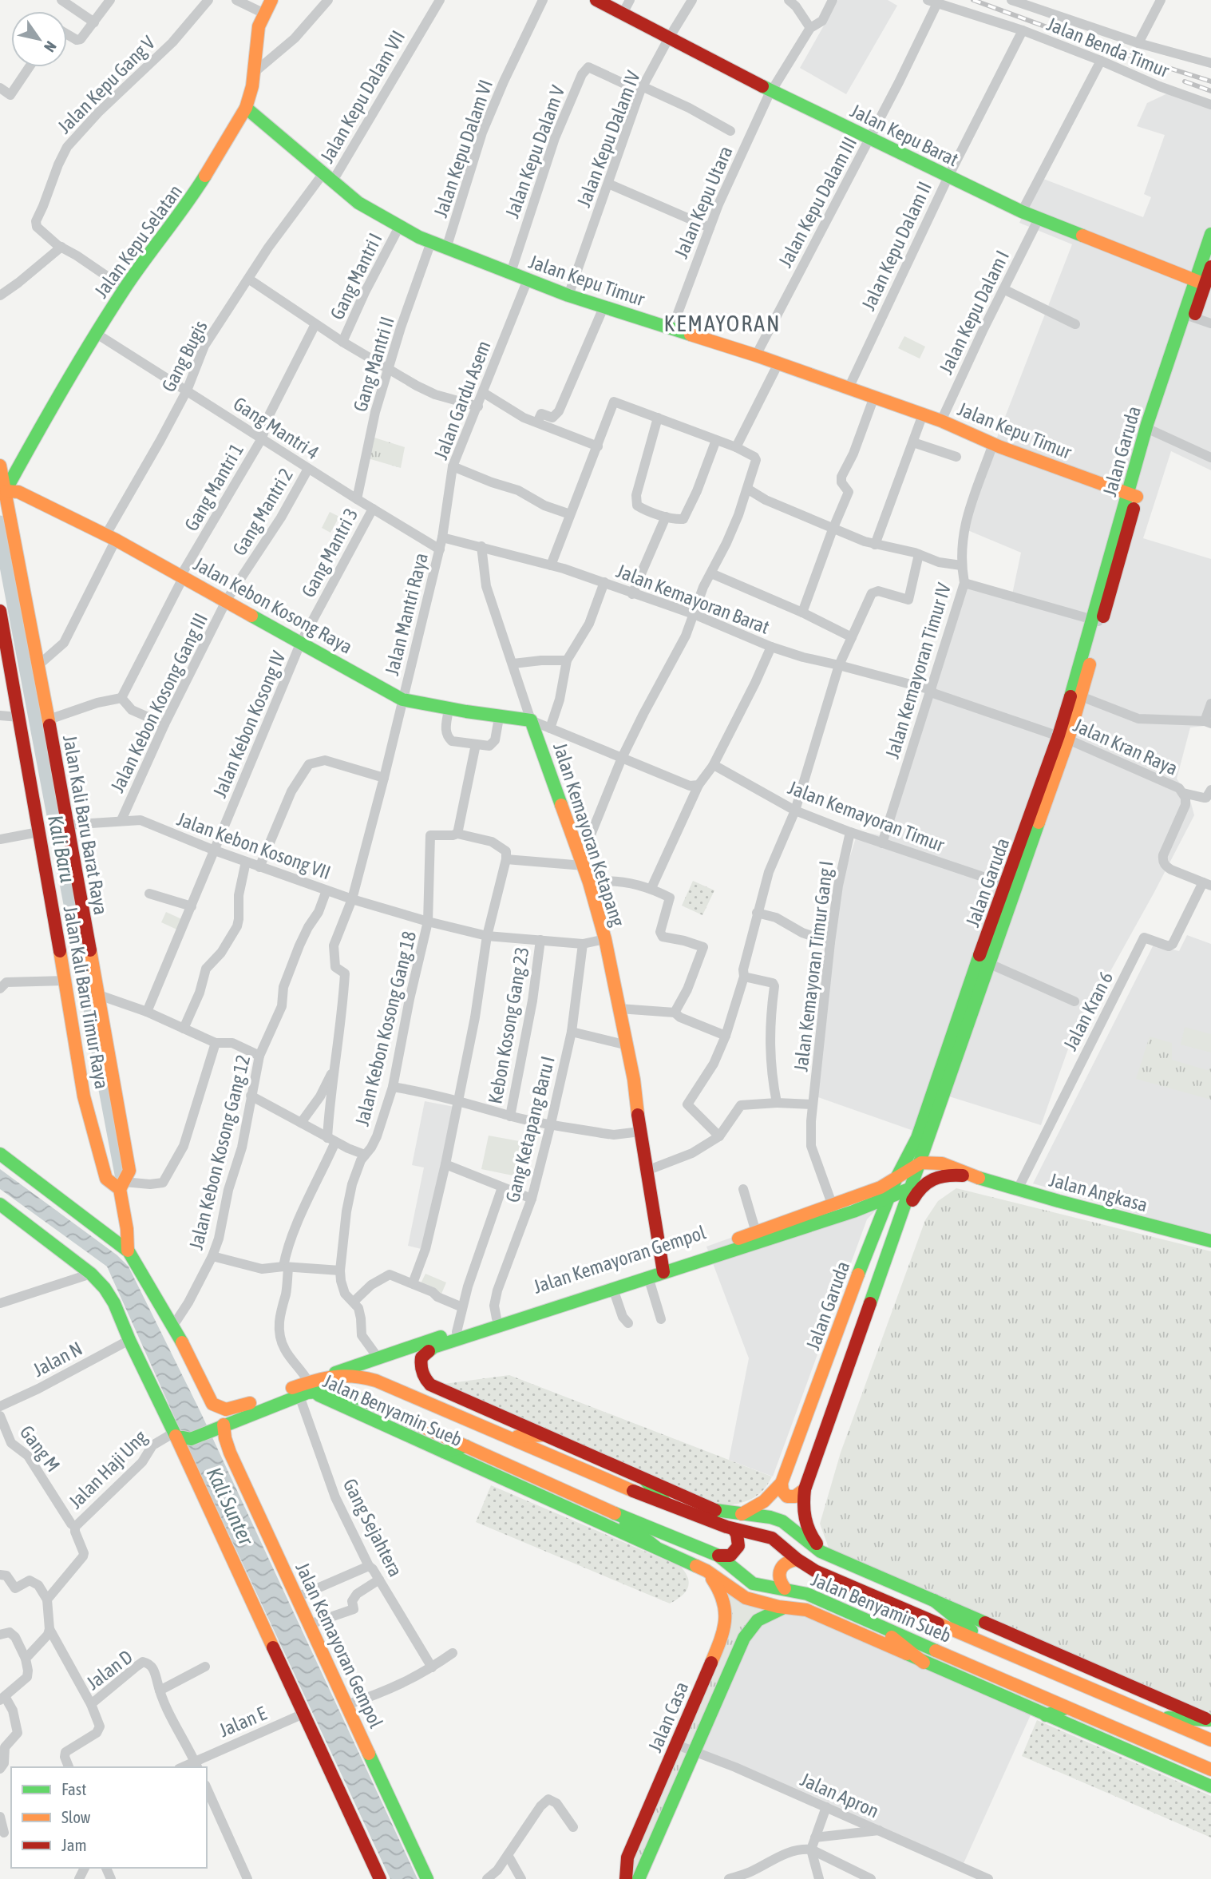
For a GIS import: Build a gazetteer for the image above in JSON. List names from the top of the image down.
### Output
{
  "streets": {
    "main road": [
      "Jalan Kepu Barat",
      "Jalan Kepu Selatan",
      "Jalan Kepu Timur",
      "Jalan Garuda",
      "Jalan Kebon Kosong Raya",
      "Jalan Kali Baru Barat Raya",
      "Jalan Kemayoran Ketapang",
      "Jalan Kali Baru Timur Raya",
      "Jalan Angkasa",
      "Jalan Kemayoran Gempol",
      "Jalan Benyamin Sueb",
      "Jalan Casa"
    ],
    "street": [
      "Jalan Benda Timur",
      "Jalan Kepu Gang V",
      "Jalan Kepu Dalam VII",
      "Jalan Kepu Dalam IV",
      "Jalan Kepu Dalam VI",
      "Jalan Kepu Dalam V",
      "Jalan Kepu Utara",
      "Jalan Kepu Dalam III",
      "Jalan Kepu Dalam II",
      "Gang Mantri I",
      "Jalan Kepu Dalam I",
      "Gang Bugis",
      "Gang Mantri II",
      "Jalan Gardu Asem",
      "Gang Mantri 4",
      "Gang Mantri 1",
      "Gang Mantri 2",
      "Gang Mantri 3",
      "Jalan Kemayoran Barat",
      "Jalan Mantri Raya",
      "Jalan Kemayoran Timur IV",
      "Jalan Kebon Kosong Gang III",
      "Jalan Kebon Kosong IV",
      "Jalan Kran Raya",
      "Jalan Kemayoran Timur",
      "Jalan Kebon Kosong VII",
      "Jalan Kemayoran Timur Gang I",
      "Jalan Kran 6",
      "Kebon Kosong Gang 23",
      "Jalan Kebon Kosong Gang 18",
      "Gang Ketapang Baru I",
      "Jalan Kebon Kosong Gang 12",
      "Jalan N",
      "Gang M",
      "Jalan Haji Ung",
      "Gang Sejahtera",
      "Jalan D",
      "Jalan E",
      "Jalan Apron"
    ]
  },
  "crossings": [
    ["Jalan Benda Timur", "Jalan Kepu Dalam III"],
    ["Jalan Benda Timur", "Jalan Kepu Dalam II"],
    ["Jalan Kepu Gang V", "Jalan Kepu Selatan"],
    ["Jalan Kepu Dalam VII", "Jalan Kepu Timur"],
    ["Jalan Kepu Dalam VII", "Gang Bugis"],
    ["Jalan Kepu Barat", "Jalan Kepu Dalam IV"],
    ["Jalan Kepu Barat", "Jalan Kepu Utara"],
    ["Jalan Kepu Barat", "Jalan Kepu Dalam III"],
    ["Jalan Kepu Barat", "Jalan Kepu Dalam II"],
    ["Jalan Kepu Barat", "Jalan Kepu Dalam I"],
    ["Jalan Kepu Barat", "Jalan Garuda"],
    ["Jalan Kepu Dalam IV", "Jalan Kepu Dalam V"],
    ["Jalan Kepu Dalam IV", "Jalan Kepu Timur"],
    ["Jalan Kepu Dalam VI", "Jalan Kepu Timur"],
    ["Jalan Kepu Dalam V", "Jalan Kepu Timur"],
    ["Jalan Kepu Utara", "Jalan Kepu Timur"],
    ["Jalan Kepu Dalam III", "Jalan Kepu Timur"],
    ["Jalan Kepu Selatan", "Jalan Kepu Timur"],
    ["Jalan Kepu Selatan", "Gang Mantri 4"],
    ["Jalan Kepu Selatan", "Jalan Kebon Kosong Raya"],
    ["Jalan Kepu Selatan", "Jalan Kali Baru Barat Raya"],
    ["Jalan Kepu Dalam II", "Jalan Kepu Timur"],
    ["Gang Mantri I", "Jalan Kepu Timur"],
    ["Jalan Kepu Timur", "Jalan Kepu Dalam I"],
    ["Jalan Kepu Timur", "Gang Bugis"],
    ["Jalan Kepu Timur", "Gang Mantri II"],
    ["Jalan Kepu Timur", "Jalan Gardu Asem"],
    ["Jalan Kepu Timur", "Jalan Garuda"],
    ["Jalan Kepu Timur", "Jalan Kemayoran Timur IV"],
    ["Gang Bugis", "Gang Mantri 4"],
    ["Gang Bugis", "Jalan Kebon Kosong Raya"],
    ["Gang Bugis", "Jalan Kali Baru Barat Raya"],
    ["Gang Mantri II", "Gang Mantri 4"],
    ["Jalan Gardu Asem", "Jalan Kemayoran Barat"],
    ["Jalan Gardu Asem", "Jalan Mantri Raya"],
    ["Gang Mantri 4", "Gang Mantri 1"],
    ["Gang Mantri 4", "Gang Mantri 2"],
    ["Gang Mantri 4", "Gang Mantri 3"],
    ["Gang Mantri 4", "Jalan Mantri Raya"],
    ["Jalan Garuda", "Jalan Kran Raya"],
    ["Jalan Garuda", "Jalan Kemayoran Timur"],
    ["Jalan Garuda", "Jalan Angkasa"],
    ["Jalan Garuda", "Jalan Kemayoran Gempol"],
    ["Jalan Garuda", "Jalan Benyamin Sueb"],
    ["Gang Mantri 1", "Jalan Kebon Kosong Raya"],
    ["Gang Mantri 2", "Jalan Kebon Kosong Raya"],
    ["Gang Mantri 2", "Jalan Kebon Kosong Gang III"],
    ["Gang Mantri 3", "Jalan Kebon Kosong Raya"],
    ["Gang Mantri 3", "Jalan Kebon Kosong IV"],
    ["Jalan Kemayoran Barat", "Jalan Mantri Raya"],
    ["Jalan Kemayoran Barat", "Jalan Kemayoran Timur IV"],
    ["Jalan Kemayoran Barat", "Jalan Kran Raya"],
    ["Jalan Kemayoran Barat", "Jalan Kemayoran Ketapang"],
    ["Jalan Kebon Kosong Raya", "Jalan Mantri Raya"],
    ["Jalan Kebon Kosong Raya", "Jalan Kebon Kosong Gang III"],
    ["Jalan Kebon Kosong Raya", "Jalan Kebon Kosong IV"],
    ["Jalan Kebon Kosong Raya", "Jalan Kali Baru Barat Raya"],
    ["Jalan Kebon Kosong Raya", "Jalan Kemayoran Ketapang"],
    ["Jalan Mantri Raya", "Jalan Kebon Kosong VII"],
    ["Jalan Kemayoran Timur IV", "Jalan Kran Raya"],
    ["Jalan Kemayoran Timur IV", "Jalan Kemayoran Timur"],
    ["Jalan Kebon Kosong Gang III", "Jalan Kebon Kosong VII"],
    ["Jalan Kebon Kosong IV", "Jalan Kebon Kosong VII"],
    ["Jalan Kran Raya", "Jalan Kran 6"],
    ["Jalan Kemayoran Timur", "Jalan Kemayoran Timur Gang I"],
    ["Jalan Kali Baru Barat Raya", "Jalan Kebon Kosong VII"],
    ["Jalan Kali Baru Barat Raya", "Jalan Kali Baru Timur Raya"],
    ["Jalan Kemayoran Ketapang", "Jalan Kebon Kosong VII"],
    ["Jalan Kemayoran Ketapang", "Jalan Kemayoran Gempol"],
    ["Jalan Kebon Kosong VII", "Kebon Kosong Gang 23"],
    ["Jalan Kebon Kosong VII", "Jalan Kebon Kosong Gang 18"],
    ["Jalan Kebon Kosong VII", "Gang Ketapang Baru I"],
    ["Jalan Kebon Kosong VII", "Jalan Kebon Kosong Gang 12"],
    ["Jalan Kemayoran Timur Gang I", "Jalan Kemayoran Gempol"],
    ["Jalan Kran 6", "Jalan Angkasa"],
    ["Jalan Kebon Kosong Gang 18", "Jalan Kemayoran Gempol"],
    ["Gang Ketapang Baru I", "Jalan Kemayoran Gempol"],
    ["Jalan Angkasa", "Jalan Kemayoran Gempol"],
    ["Jalan Kemayoran Gempol", "Jalan Benyamin Sueb"],
    ["Jalan Benyamin Sueb", "Gang Sejahtera"],
    ["Jalan Benyamin Sueb", "Jalan Casa"],
    ["Gang M", "Jalan Haji Ung"],
    ["Jalan D", "Jalan E"],
    ["Jalan Casa", "Jalan Apron"]
  ],
  "districts": ["KEMAYORAN"],
  "water": ["Kali Baru", "Kali Sunter"],
  "legend": ["Fast", "Slow", "Jam"],
  "north": "bottom right"
}
